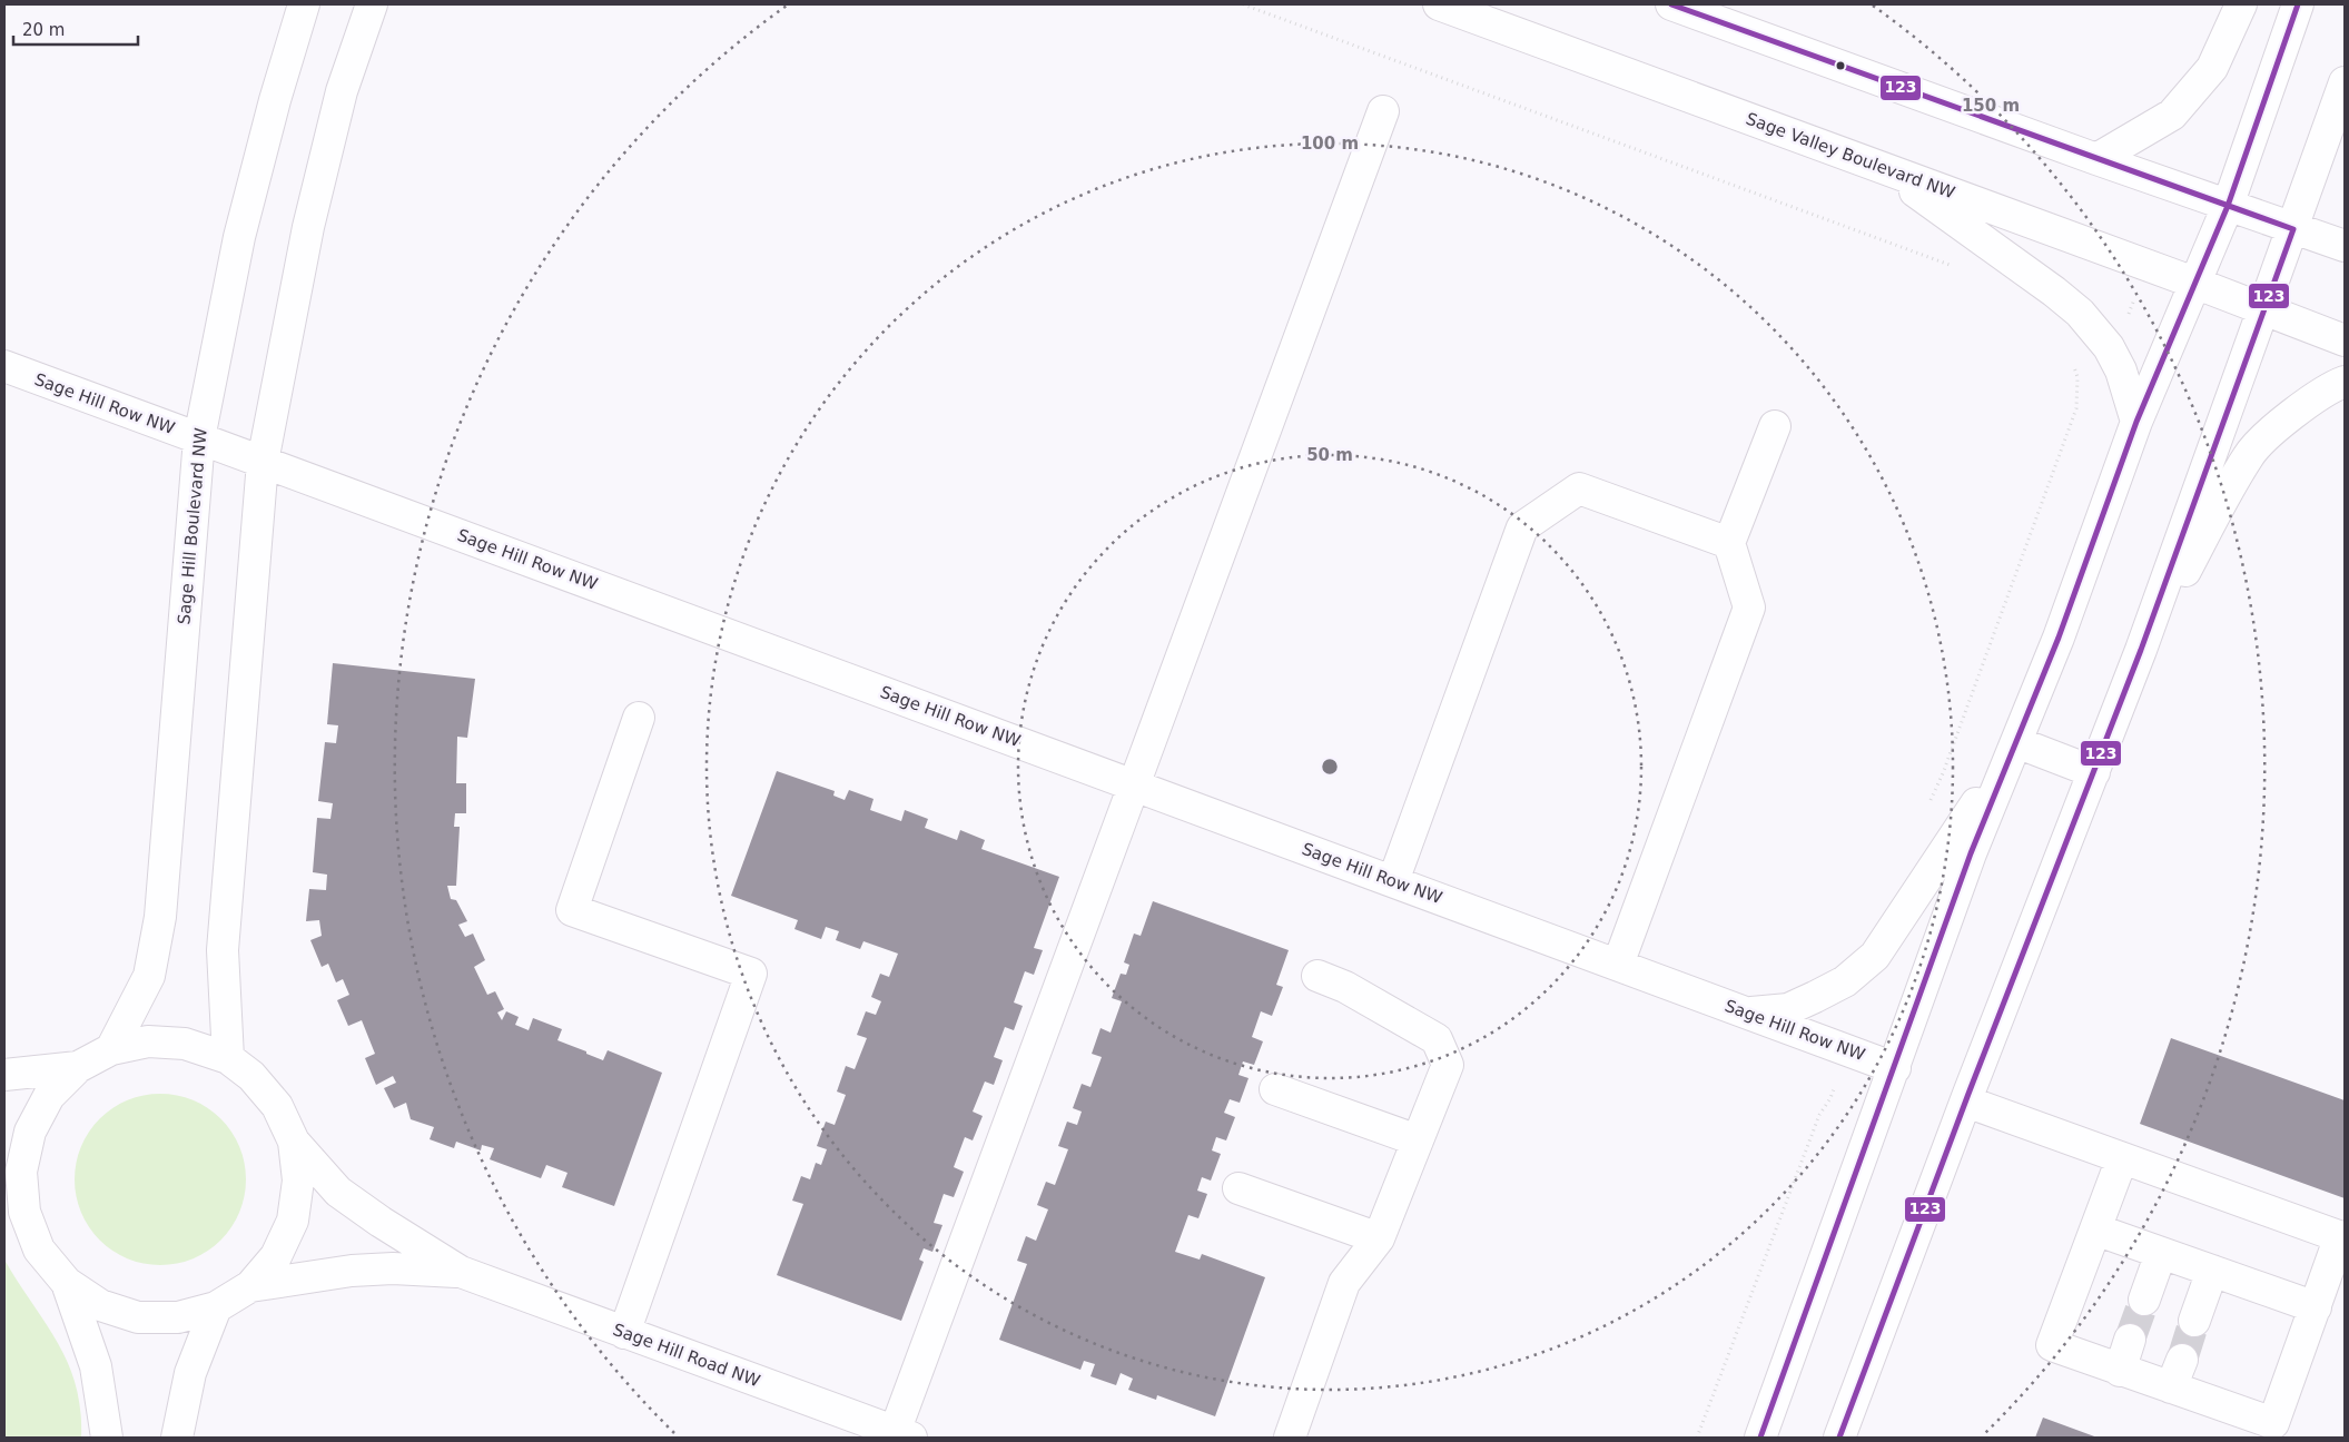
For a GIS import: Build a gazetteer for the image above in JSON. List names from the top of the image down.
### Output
{
  "streets": {
    "street": [
      "Sage Valley Boulevard NW",
      "Sage Hill Row NW",
      "Sage Hill Boulevard NW",
      "Sage Hill Road NW"
    ]
  },
  "crossings": [
    ["Sage Hill Row NW", "Sage Hill Boulevard NW"]
  ],
  "lines": ["transit line 123"],
  "scale_bar": "20 m",
  "rings": ["150 m", "100 m", "50 m"]
}
